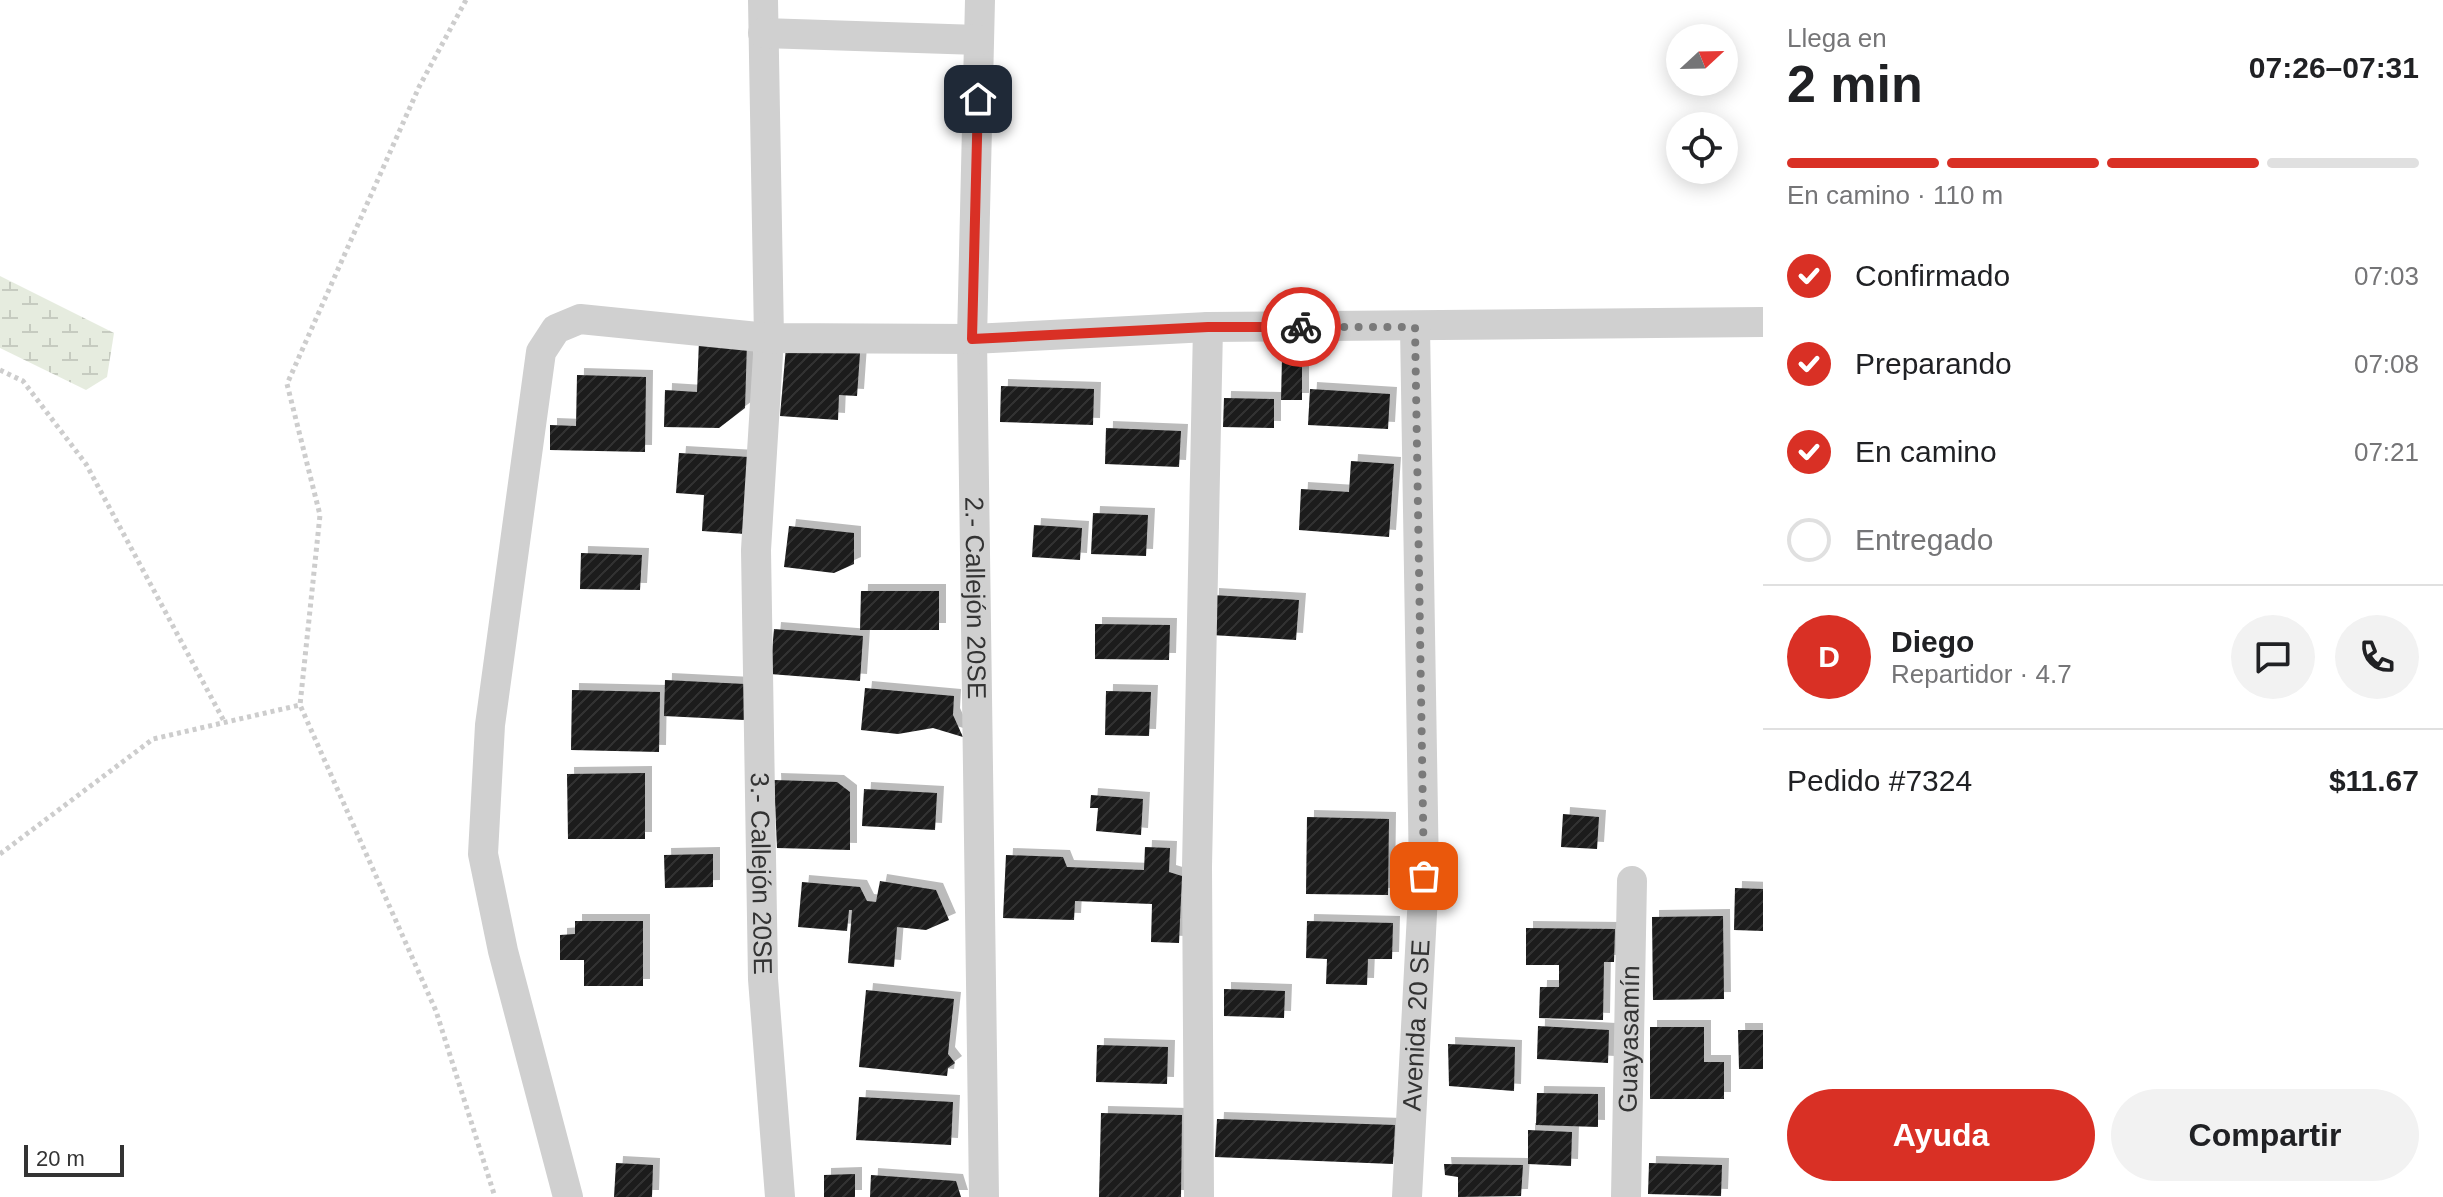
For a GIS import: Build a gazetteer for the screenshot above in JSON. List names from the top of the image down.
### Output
{
  "streets": {
    "street": [
      "2.- Callejón 20SE",
      "3.- Callejón 20SE",
      "Avenida 20 SE",
      "Guayasamín"
    ]
  },
  "scale_bar": "20 m",
  "north": "right",
  "page": {
    "heading": ["2 min", "Llega en", "07:26–07:31"],
    "panel": [
      "Diego",
      "Repartidor · 4.7",
      "Pedido #7324",
      "$11.67"
    ],
    "bar": "En camino · 110 m",
    "list": [
      ["Confirmado", "07:03"],
      ["Preparando", "07:08"],
      ["En camino", "07:21"],
      "Entregado"
    ],
    "round": "D",
    "buttons": ["Ayuda", "Compartir"],
    "scale": "20 m"
  }
}
